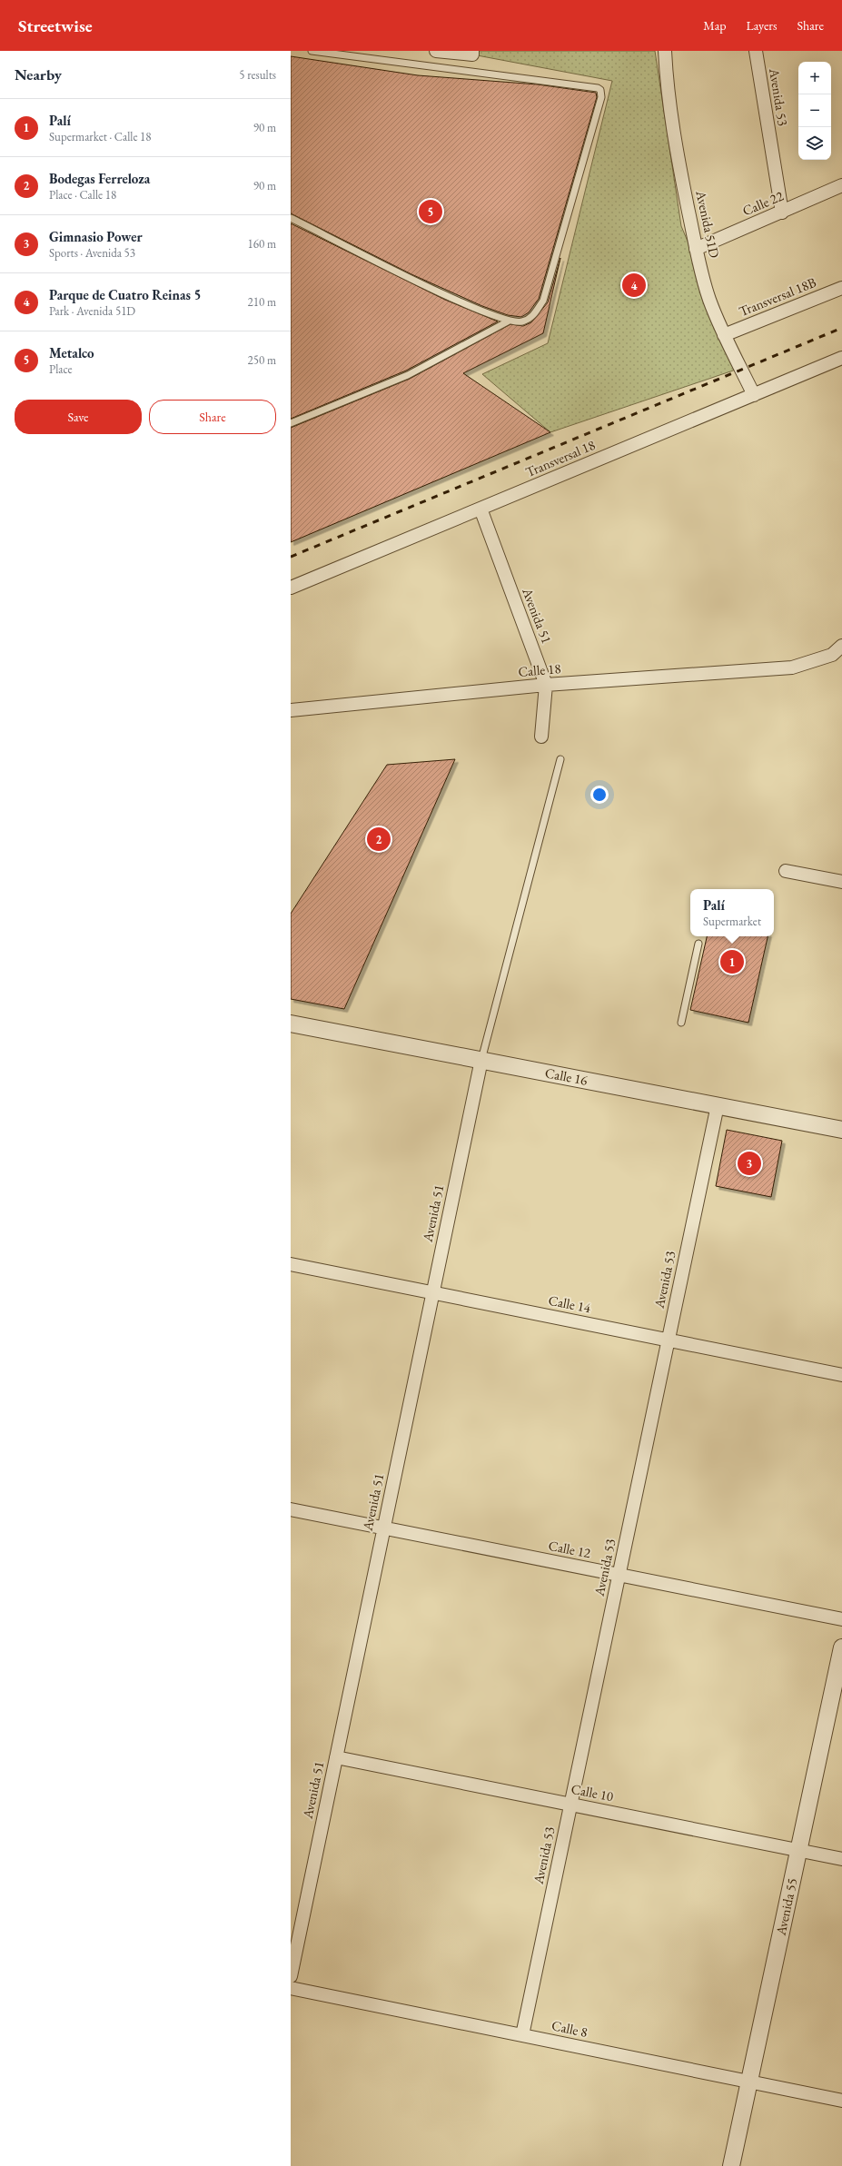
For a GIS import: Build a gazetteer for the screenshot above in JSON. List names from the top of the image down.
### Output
{
  "streets": {
    "street": [
      "Avenida 53",
      "Calle 22",
      "Avenida 51D",
      "Transversal 18B",
      "Transversal 18",
      "Avenida 51",
      "Calle 18",
      "Calle 16",
      "Calle 14",
      "Calle 12",
      "Calle 10",
      "Avenida 55",
      "Calle 8"
    ]
  },
  "crossings": [
    ["Avenida 53", "Calle 22"],
    ["Avenida 53", "Calle 16"],
    ["Avenida 53", "Calle 14"],
    ["Avenida 53", "Calle 12"],
    ["Avenida 53", "Calle 10"],
    ["Avenida 53", "Calle 8"],
    ["Calle 22", "Avenida 51D"],
    ["Avenida 51D", "Transversal 18B"],
    ["Avenida 51D", "Transversal 18"],
    ["Transversal 18", "Avenida 51"],
    ["Avenida 51", "Calle 18"],
    ["Avenida 51", "Calle 16"],
    ["Avenida 51", "Calle 14"],
    ["Avenida 51", "Calle 12"],
    ["Avenida 51", "Calle 10"],
    ["Calle 10", "Avenida 55"],
    ["Avenida 55", "Calle 8"]
  ],
  "page": {
    "header": "Streetwise",
    "nav": ["Map", "Layers", "Share"],
    "heading": ["Nearby", "5 results"],
    "map_buttons": ["+", "−"],
    "list": [
      {
        "mark": "1",
        "name": "Palí",
        "note": "Supermarket · Calle 18",
        "value": "90 m"
      },
      {
        "mark": "2",
        "name": "Bodegas Ferreloza",
        "note": "Place · Calle 18",
        "value": "90 m"
      },
      {
        "mark": "3",
        "name": "Gimnasio Power",
        "note": "Sports · Avenida 53",
        "value": "160 m"
      },
      {
        "mark": "4",
        "name": "Parque de Cuatro Reinas 5",
        "note": "Park · Avenida 51D",
        "value": "210 m"
      },
      {
        "mark": "5",
        "name": "Metalco",
        "note": "Place",
        "value": "250 m"
      }
    ],
    "pins": [
      "5",
      "4",
      "2",
      "1",
      "3"
    ],
    "buttons": ["Save", "Share"],
    "popup": ["Palí", "Supermarket"]
  }
}
